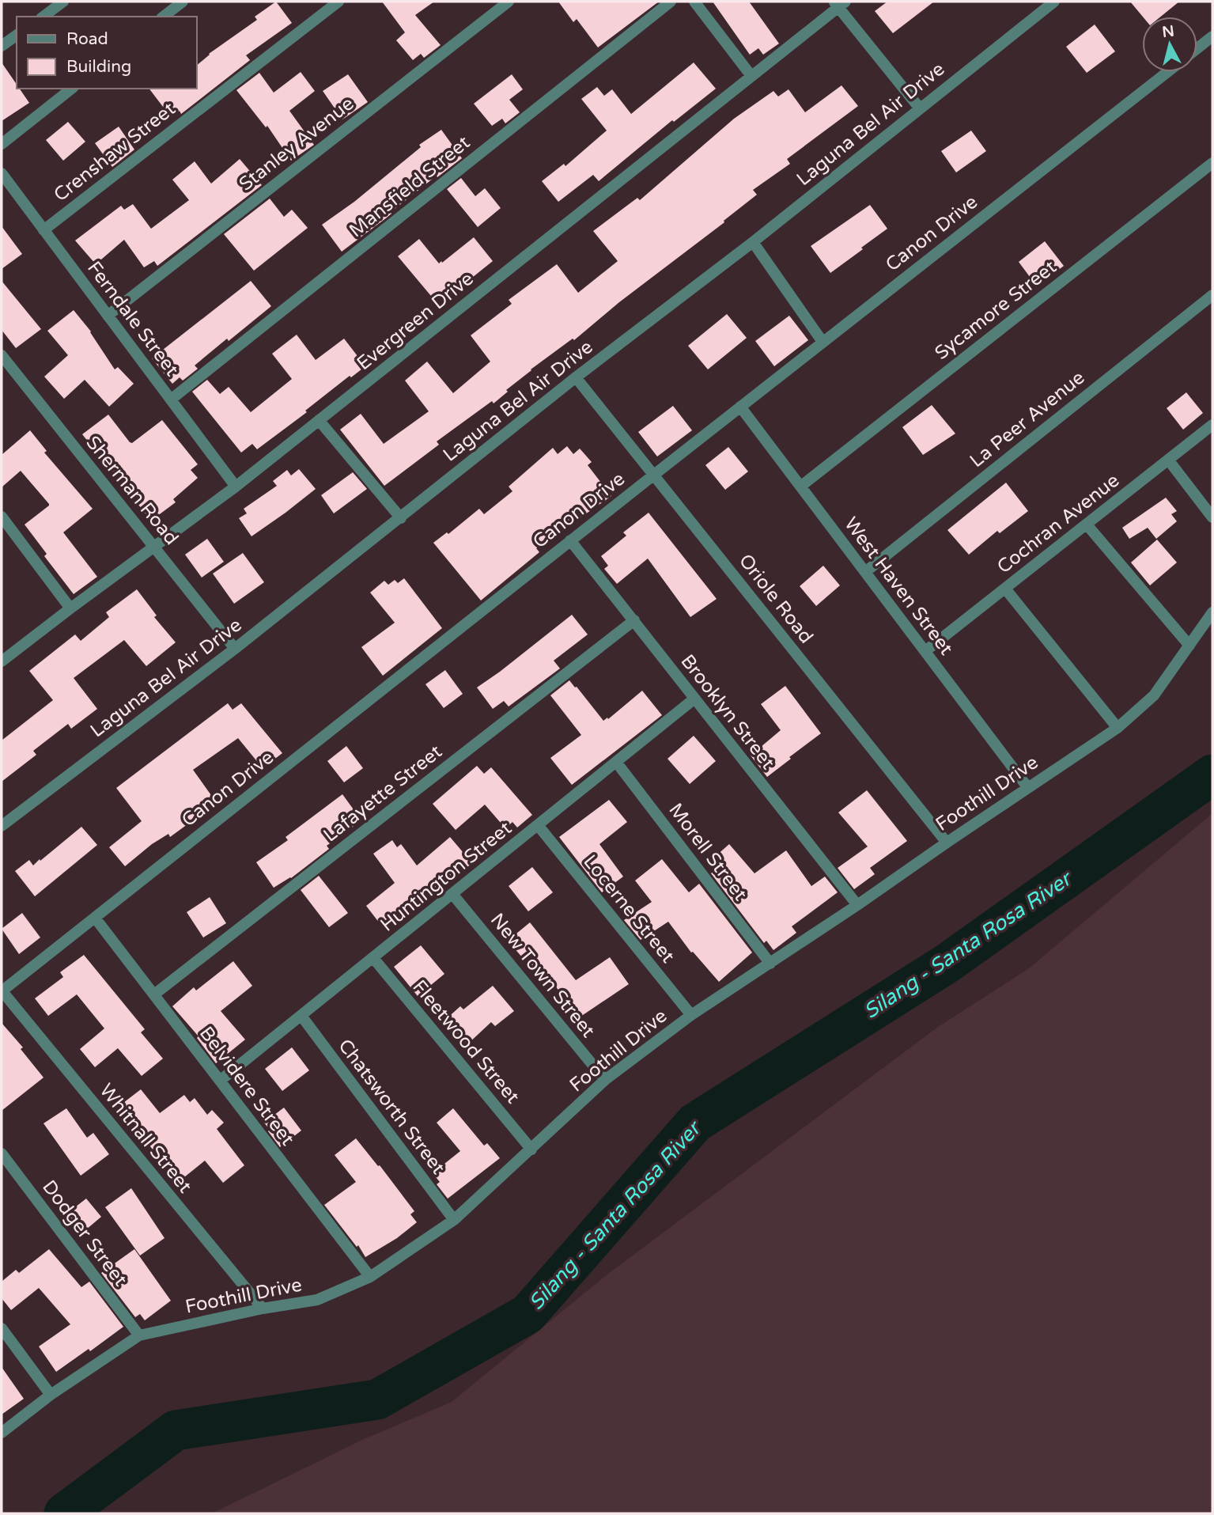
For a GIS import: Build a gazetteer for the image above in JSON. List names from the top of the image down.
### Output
{
  "streets": {
    "street": [
      "Laguna Bel Air Drive",
      "Stanley Avenue",
      "Crenshaw Street",
      "Mansfield Street",
      "Canon Drive",
      "Sycamore Street",
      "Ferndale Street",
      "Evergreen Drive",
      "La Peer Avenue",
      "Sherman Road",
      "Cochran Avenue",
      "West Haven Street",
      "Oriole Road",
      "Brooklyn Street",
      "Lafayette Street",
      "Foothill Drive",
      "Morell Street",
      "Huntington Street",
      "Locerne Street",
      "New Town Street",
      "Fleetwood Street",
      "Belvidere Street",
      "Chatsworth Street",
      "Whitnall Street",
      "Dodger Street"
    ]
  },
  "crossings": [
    ["Laguna Bel Air Drive", "Sherman Road"],
    ["Laguna Bel Air Drive", "Oriole Road"],
    ["Stanley Avenue", "Ferndale Street"],
    ["Crenshaw Street", "Ferndale Street"],
    ["Mansfield Street", "Ferndale Street"],
    ["Canon Drive", "West Haven Street"],
    ["Canon Drive", "Oriole Road"],
    ["Canon Drive", "Brooklyn Street"],
    ["Canon Drive", "Belvidere Street"],
    ["Canon Drive", "Whitnall Street"],
    ["Sycamore Street", "West Haven Street"],
    ["Ferndale Street", "Evergreen Drive"],
    ["Evergreen Drive", "Sherman Road"],
    ["La Peer Avenue", "West Haven Street"],
    ["Cochran Avenue", "West Haven Street"],
    ["West Haven Street", "Foothill Drive"],
    ["Oriole Road", "Foothill Drive"],
    ["Brooklyn Street", "Lafayette Street"],
    ["Brooklyn Street", "Foothill Drive"],
    ["Brooklyn Street", "Huntington Street"],
    ["Lafayette Street", "Belvidere Street"],
    ["Foothill Drive", "Morell Street"],
    ["Foothill Drive", "Locerne Street"],
    ["Foothill Drive", "New Town Street"],
    ["Foothill Drive", "Fleetwood Street"],
    ["Foothill Drive", "Belvidere Street"],
    ["Foothill Drive", "Chatsworth Street"],
    ["Foothill Drive", "Whitnall Street"],
    ["Foothill Drive", "Dodger Street"],
    ["Morell Street", "Huntington Street"],
    ["Huntington Street", "Locerne Street"],
    ["Huntington Street", "New Town Street"],
    ["Huntington Street", "Fleetwood Street"],
    ["Huntington Street", "Belvidere Street"],
    ["Huntington Street", "Chatsworth Street"]
  ],
  "water": ["Silang - Santa Rosa River"],
  "legend": ["Road", "Building"],
  "north": "top"
}
